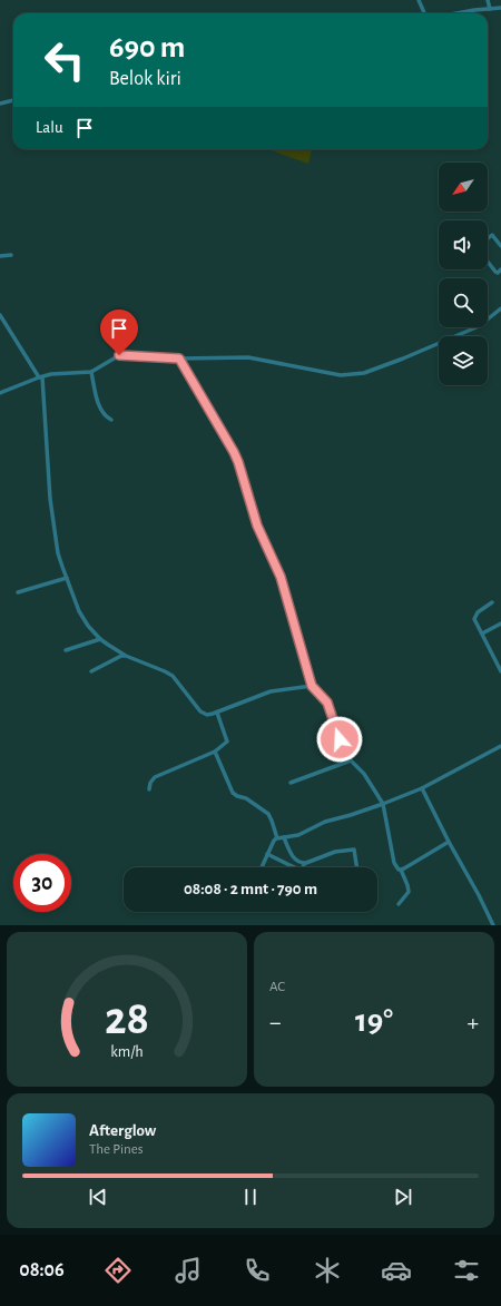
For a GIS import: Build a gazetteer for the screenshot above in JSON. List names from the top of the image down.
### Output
{
  "north": "bottom left",
  "page": {
    "turn": ["690 m", "Belok kiri"],
    "then": "Lalu",
    "limit": "30",
    "trip": "08:08 · 2 mnt · 790 m",
    "tile": "AC",
    "heat": ["−", "19°", "+"],
    "song": ["Afterglow", "The Pines"],
    "tabs": "08:06",
    "gauge": ["28", "km/h"]
  }
}
